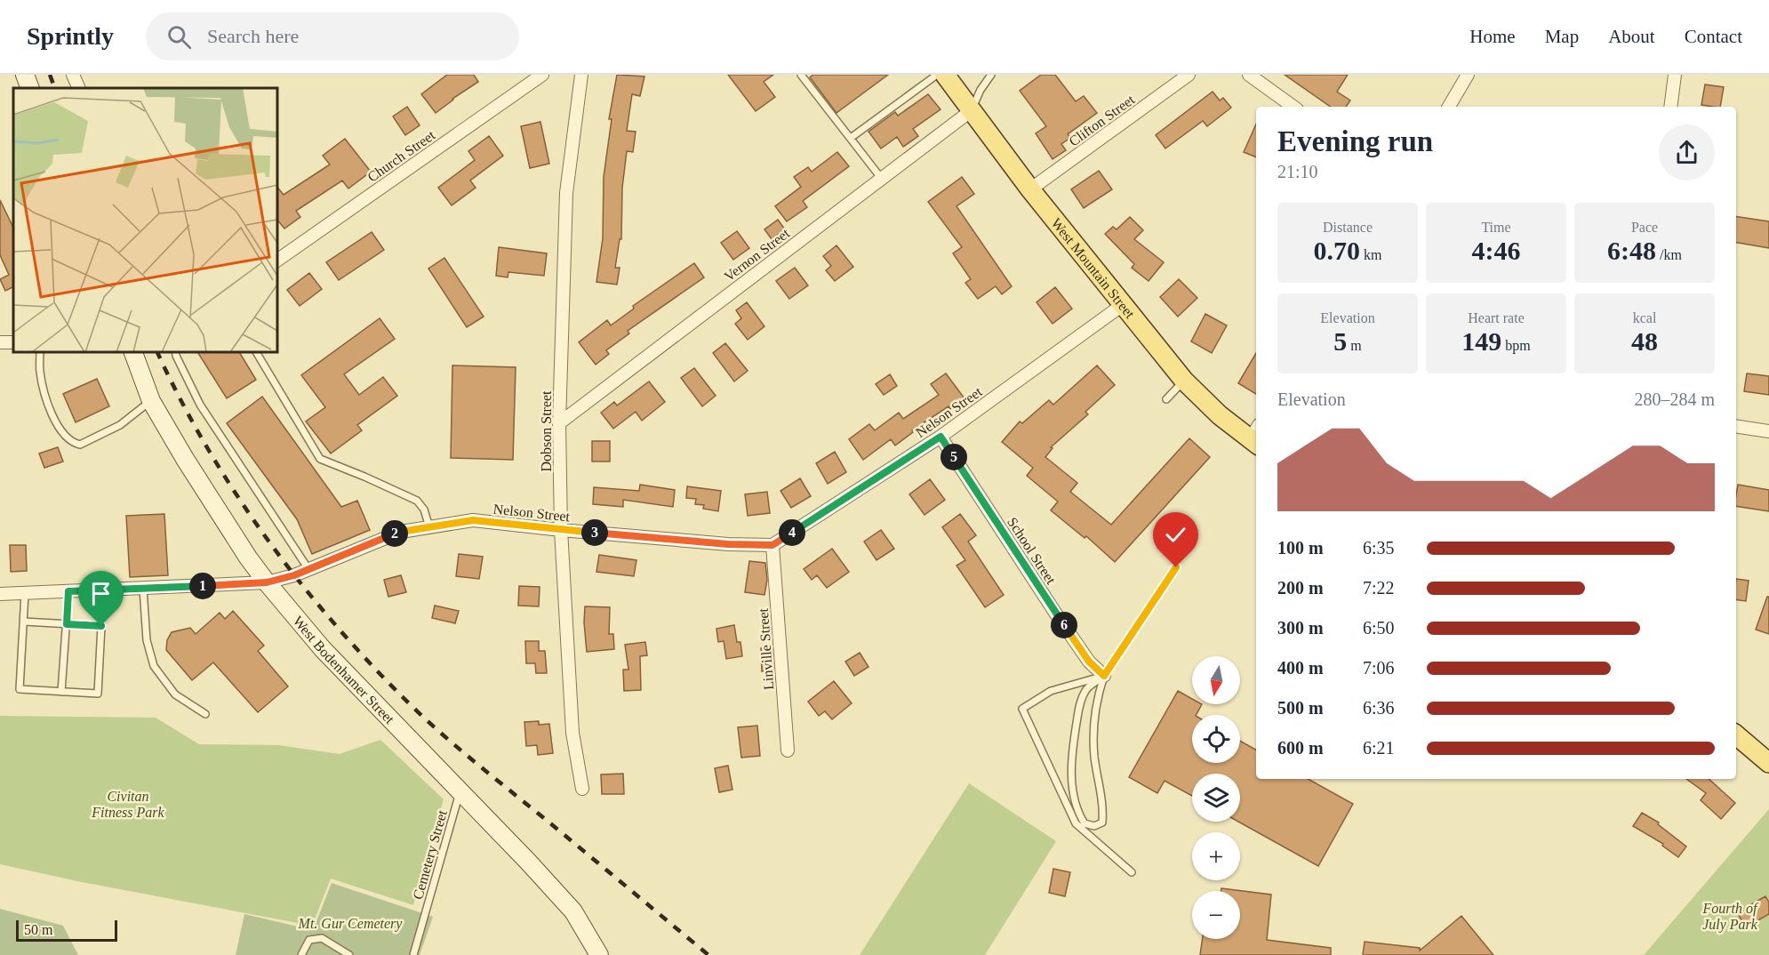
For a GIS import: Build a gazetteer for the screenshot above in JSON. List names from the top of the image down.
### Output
{
  "streets": {
    "main road": ["West Mountain Street", "West Bodenhamer Street"],
    "street": [
      "Clifton Street",
      "Church Street",
      "Vernon Street",
      "Nelson Street",
      "Dobson Street",
      "School Street",
      "Linville Street"
    ],
    "lane": ["Cemetery Street"]
  },
  "crossings": [
    ["Clifton Street", "West Mountain Street"],
    ["Vernon Street", "West Mountain Street"],
    ["Vernon Street", "Dobson Street"],
    ["West Mountain Street", "Nelson Street"],
    ["Nelson Street", "Dobson Street"],
    ["Nelson Street", "School Street"],
    ["Nelson Street", "Linville Street"],
    ["Nelson Street", "West Bodenhamer Street"],
    ["West Bodenhamer Street", "Cemetery Street"]
  ],
  "parks": ["Civitan Fitness Park", "Fourth of July Park", "Mt. Gur Cemetery"],
  "scale_bar": "50 m",
  "north": "bottom",
  "page": {
    "header": "Sprintly",
    "search": "Search here",
    "nav": [
      "Home",
      "Map",
      "About",
      "Contact"
    ],
    "heading": ["Evening run", "21:10"],
    "stats": [
      ["Distance", "0.70 km"],
      ["Time", "4:46"],
      ["Pace", "6:48 /km"],
      ["Elevation", "5 m"],
      ["Heart rate", "149 bpm"],
      ["kcal", "48"]
    ],
    "chart": ["Elevation", "280–284 m"],
    "pins": [
      "5",
      "3",
      "4",
      "2",
      "1",
      "6"
    ],
    "list": [
      {
        "name": "100 m",
        "note": "6:35"
      },
      {
        "name": "200 m",
        "note": "7:22"
      },
      {
        "name": "300 m",
        "note": "6:50"
      },
      {
        "name": "400 m",
        "note": "7:06"
      },
      {
        "name": "500 m",
        "note": "6:36"
      },
      {
        "name": "600 m",
        "note": "6:21"
      }
    ],
    "map_buttons": ["+", "−"],
    "scale": "50 m"
  }
}
